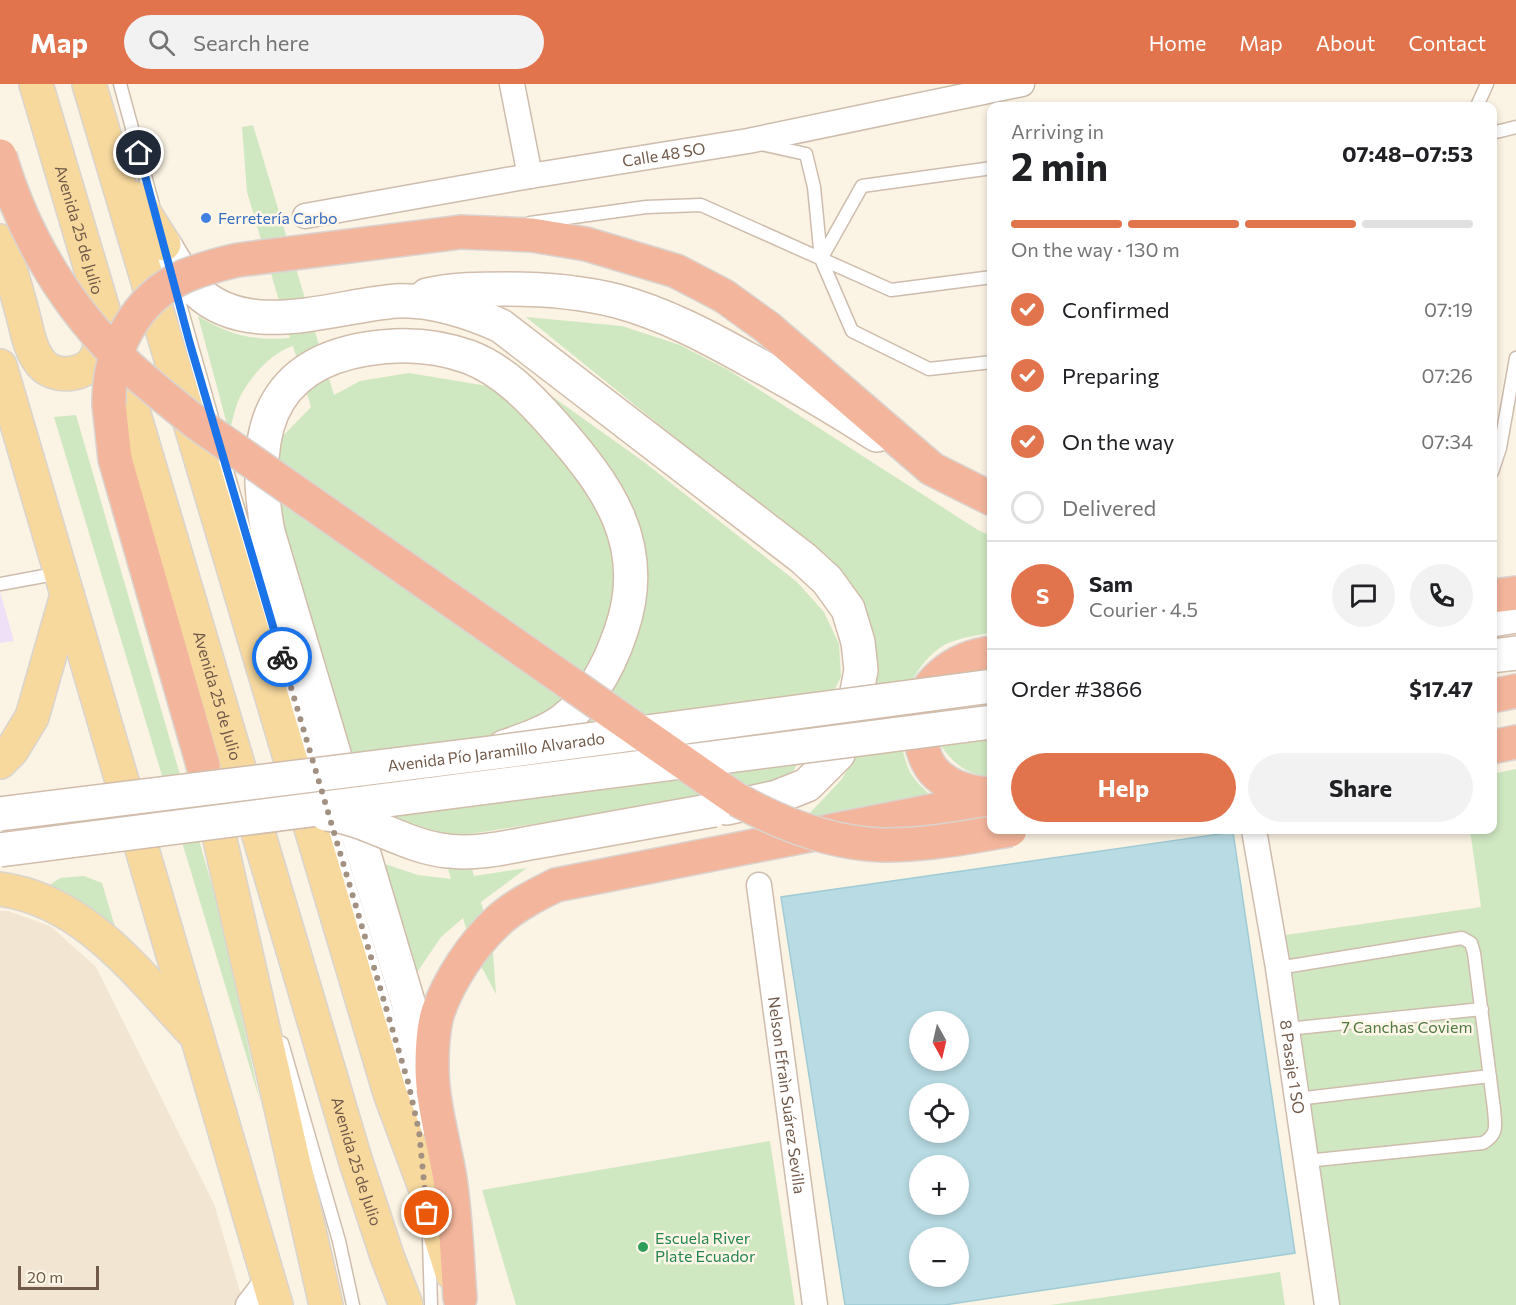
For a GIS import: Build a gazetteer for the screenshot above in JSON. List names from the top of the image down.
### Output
{
  "streets": {
    "main road": ["Avenida 25 de Julio", "Avenida Pío Jaramillo Alvarado"],
    "street": ["Calle 48 SO", "8 Pasaje 1 SO", "Nelson Efraìn Suárez Sevilla"]
  },
  "parks": ["7 Canchas Coviem"],
  "places": ["Ferretería Carbo", "Escuela River Plate Ecuador"],
  "scale_bar": "20 m",
  "north": "bottom",
  "page": {
    "header": "Map",
    "search": "Search here",
    "nav": [
      "Home",
      "Map",
      "About",
      "Contact"
    ],
    "heading": ["2 min", "Arriving in", "07:48–07:53"],
    "panel": [
      "Sam",
      "Courier · 4.5",
      "Order #3866",
      "$17.47"
    ],
    "bar": "On the way · 130 m",
    "list": [
      ["Confirmed", "07:19"],
      ["Preparing", "07:26"],
      ["On the way", "07:34"],
      "Delivered"
    ],
    "round": "S",
    "buttons": ["Help", "Share"],
    "map_buttons": ["+", "−"],
    "scale": "20 m"
  }
}
